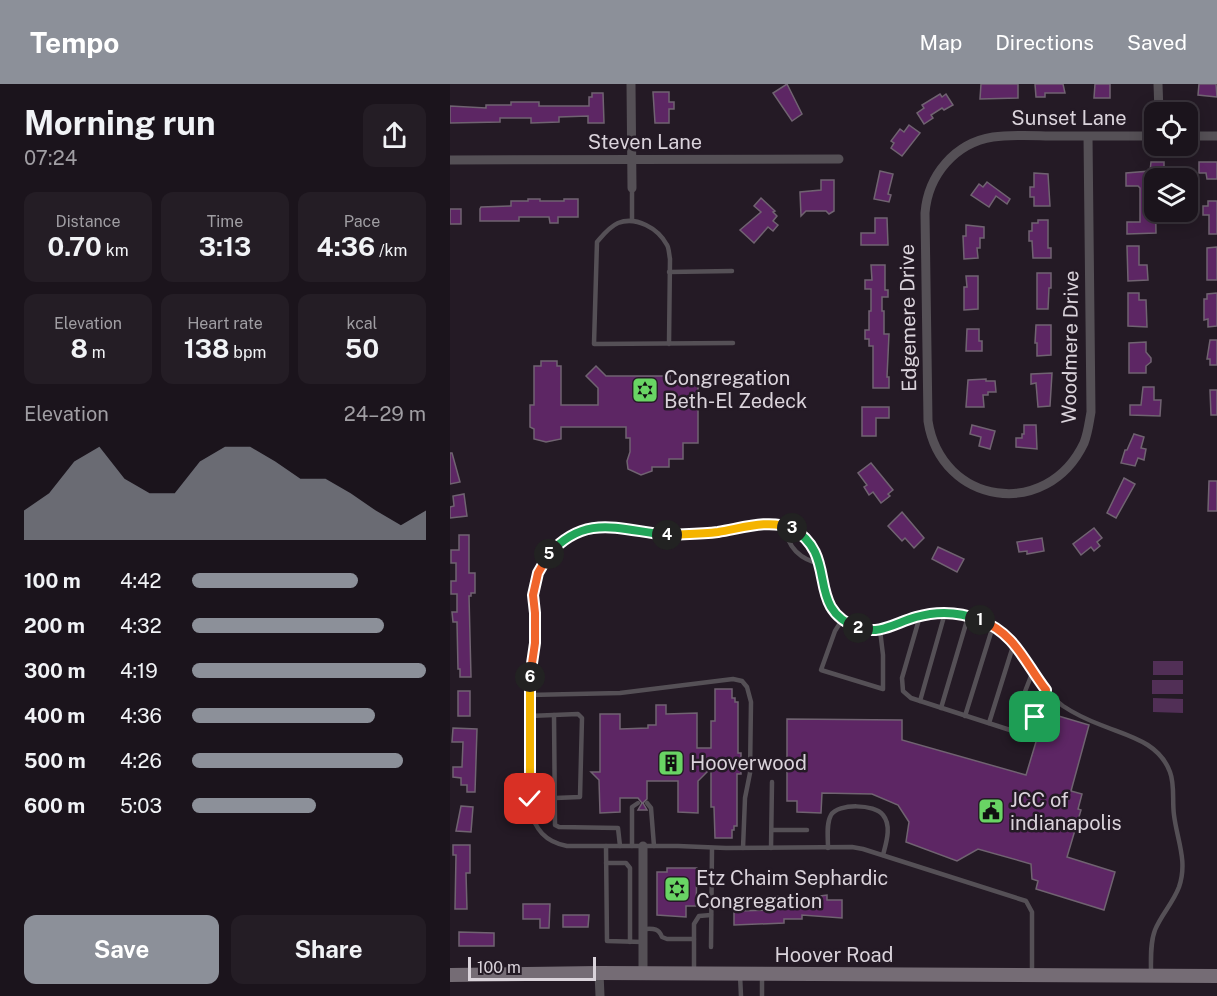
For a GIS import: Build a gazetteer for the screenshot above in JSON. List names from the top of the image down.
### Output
{
  "streets": {
    "street": [
      "Sunset Lane",
      "Steven Lane",
      "Edgemere Drive",
      "Woodmere Drive",
      "Hoover Road"
    ]
  },
  "crossings": [
    ["Sunset Lane", "Edgemere Drive"],
    ["Sunset Lane", "Woodmere Drive"],
    ["Edgemere Drive", "Woodmere Drive"]
  ],
  "places": {
    "synagogue": ["Congregation Beth-El Zedeck", "Etz Chaim Sephardic Congregation"],
    "building": ["Hooverwood"],
    "public building": ["JCC of indianapolis"]
  },
  "scale_bar": "100 m",
  "page": {
    "header": "Tempo",
    "nav": ["Map", "Directions", "Saved"],
    "heading": ["Morning run", "07:24"],
    "stats": [
      ["Distance", "0.70 km"],
      ["Time", "3:13"],
      ["Pace", "4:36 /km"],
      ["Elevation", "8 m"],
      ["Heart rate", "138 bpm"],
      ["kcal", "50"]
    ],
    "chart": ["Elevation", "24–29 m"],
    "pins": [
      "3",
      "4",
      "5",
      "1",
      "2",
      "6"
    ],
    "list": [
      {
        "name": "100 m",
        "note": "4:42"
      },
      {
        "name": "200 m",
        "note": "4:32"
      },
      {
        "name": "300 m",
        "note": "4:19"
      },
      {
        "name": "400 m",
        "note": "4:36"
      },
      {
        "name": "500 m",
        "note": "4:26"
      },
      {
        "name": "600 m",
        "note": "5:03"
      }
    ],
    "buttons": ["Save", "Share"],
    "scale": "100 m"
  }
}
